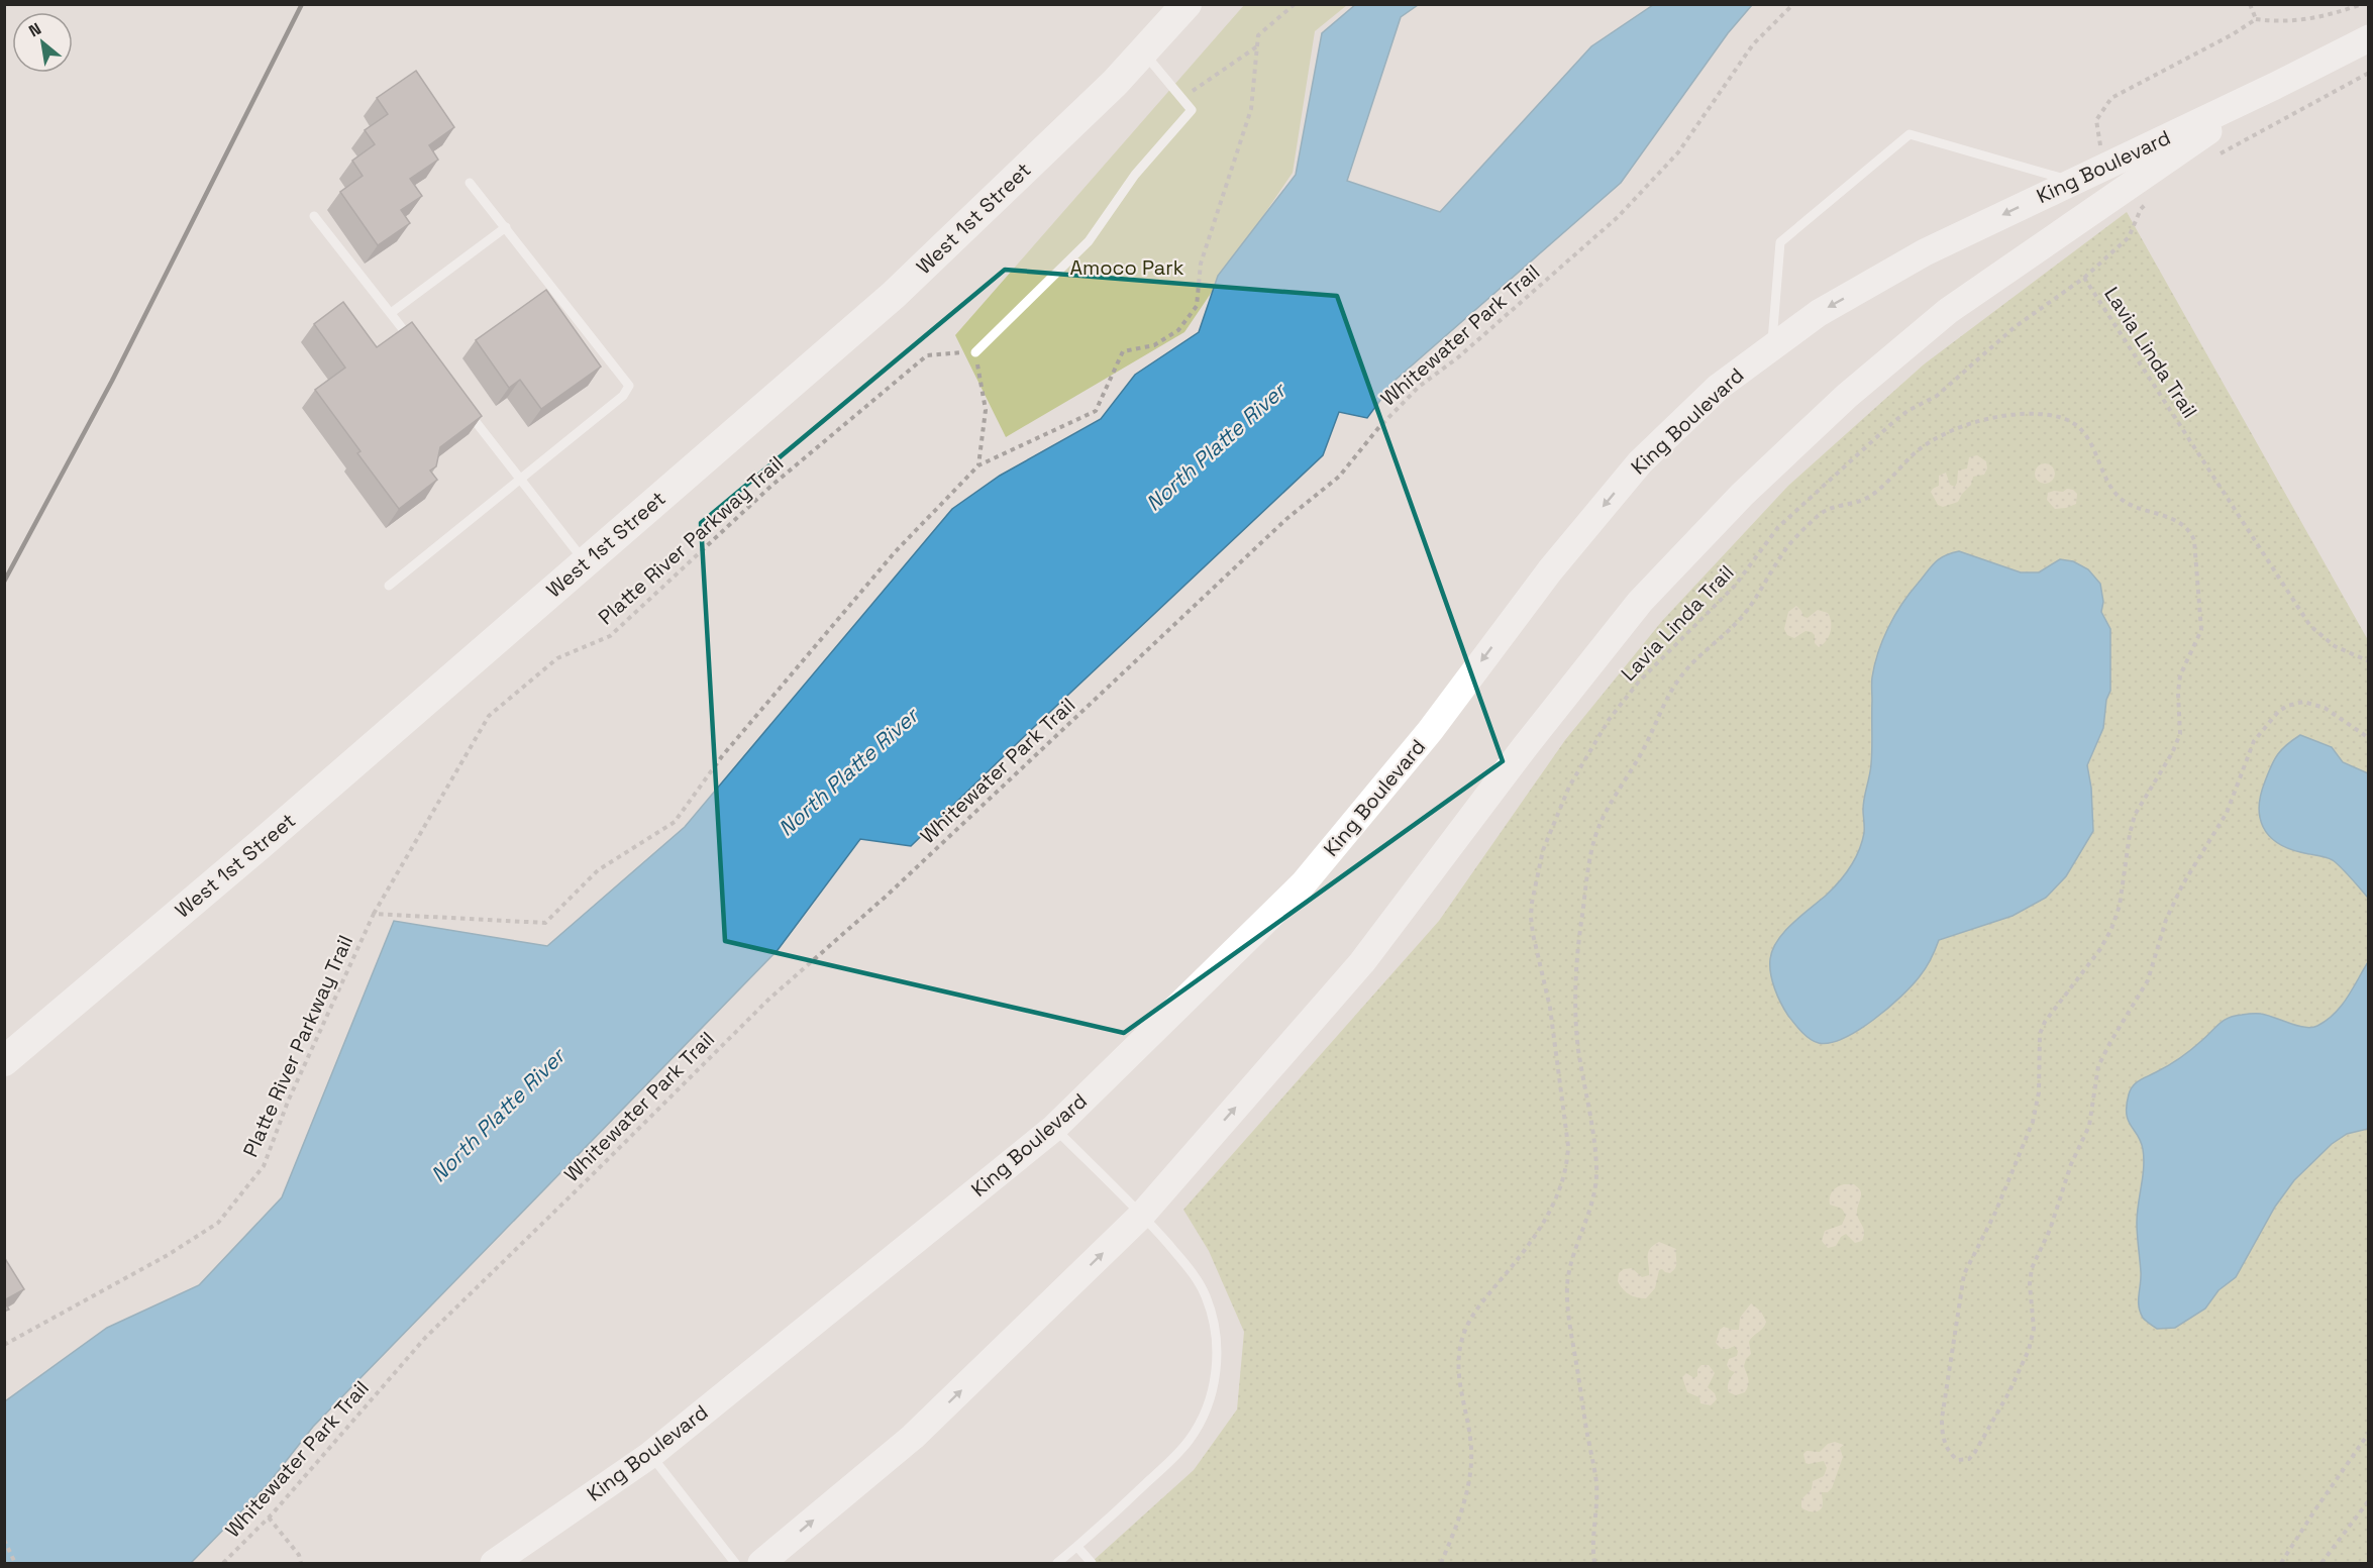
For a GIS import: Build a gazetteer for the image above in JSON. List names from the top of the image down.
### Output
{
  "streets": {
    "main road": ["West 1st Street"],
    "street": ["King Boulevard"],
    "path": ["Whitewater Park Trail", "Lavia Linda Trail", "Platte River Parkway Trail"]
  },
  "water": ["North Platte River"],
  "parks": ["Amoco Park"],
  "north": "top left"
}
